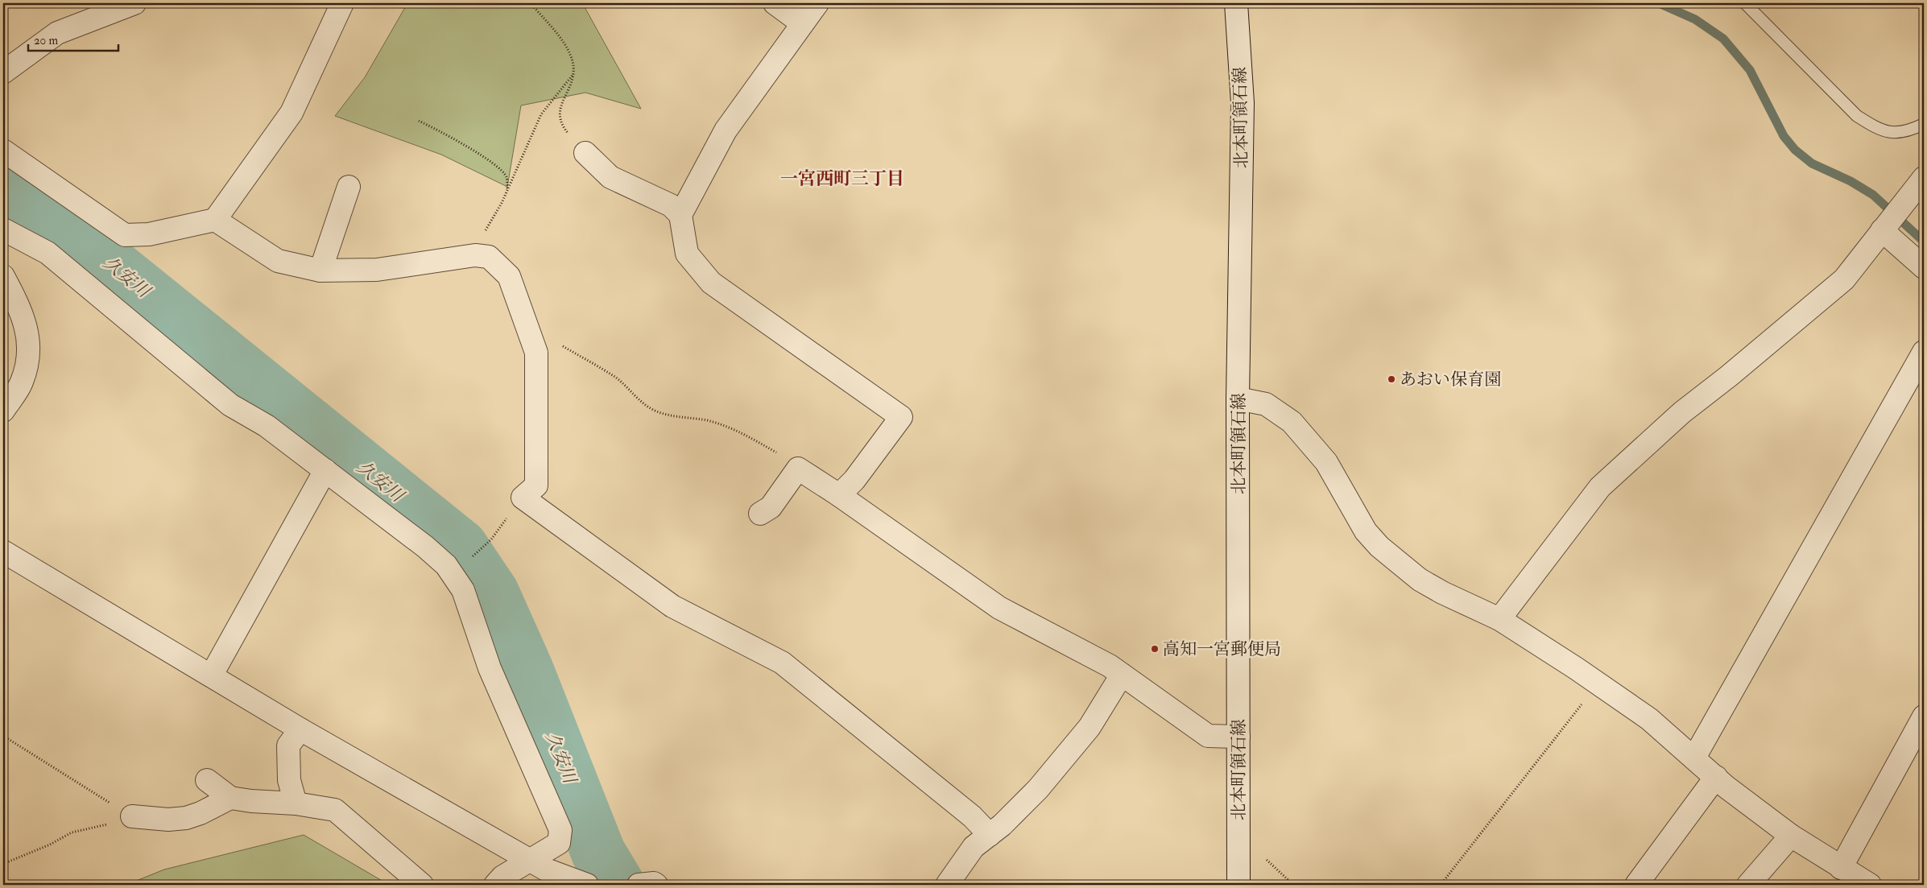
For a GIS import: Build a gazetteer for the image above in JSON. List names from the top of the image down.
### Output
{
  "streets": {
    "street": ["北本町領石線"]
  },
  "districts": ["一宮西町三丁目"],
  "water": ["久安川"],
  "places": ["あおい保育園", "高知一宮郵便局"],
  "scale_bar": "20 m"
}
